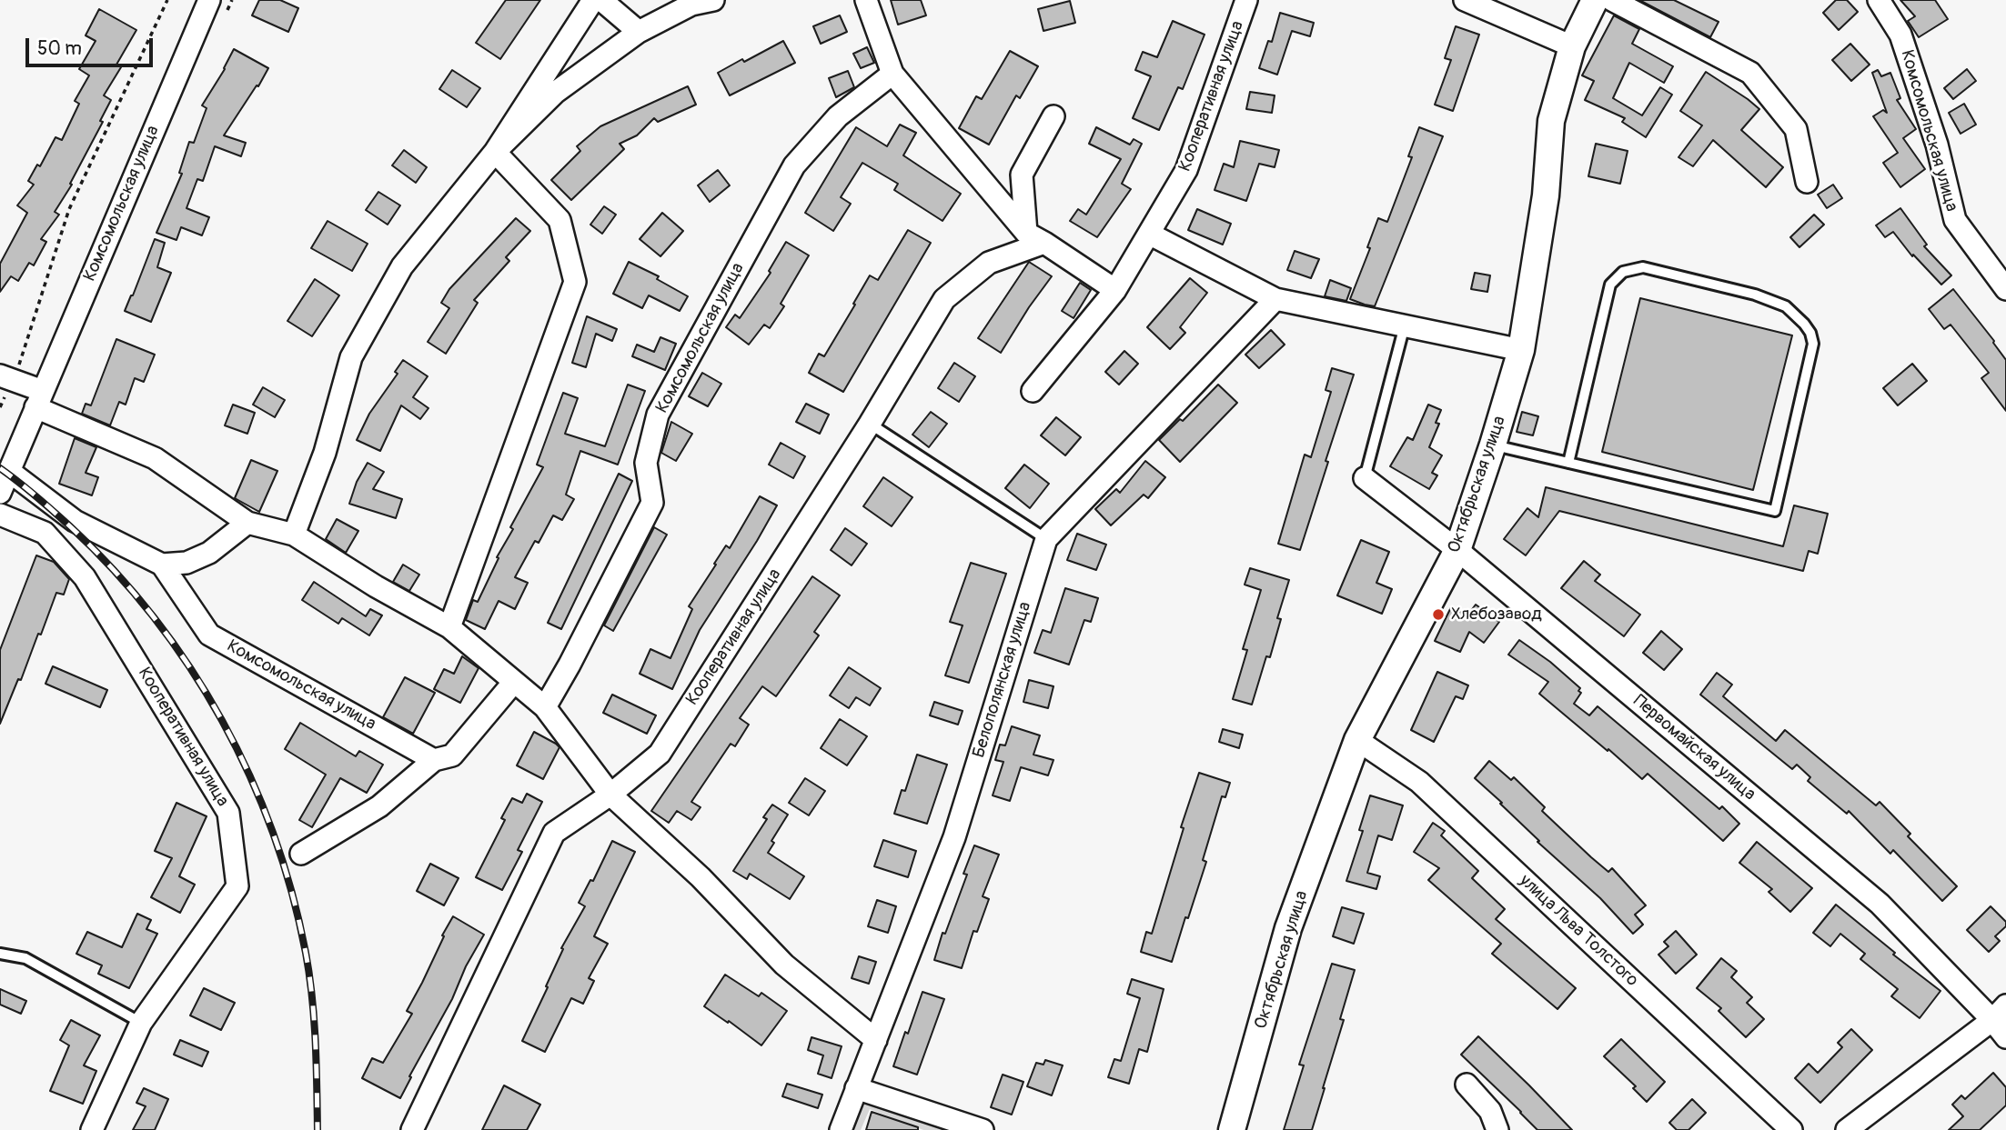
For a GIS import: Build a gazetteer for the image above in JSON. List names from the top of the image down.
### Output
{
  "streets": {
    "street": [
      "Кооперативная улица",
      "Комсомольская улица",
      "Октябрьская улица",
      "Белополянская улица",
      "Первомайская улица",
      "улица Льва Толстого"
    ]
  },
  "crossings": [
    ["Октябрьская улица", "Первомайская улица"],
    ["Октябрьская улица", "улица Льва Толстого"]
  ],
  "places": ["Хлебозавод"],
  "scale_bar": "50 m"
}
